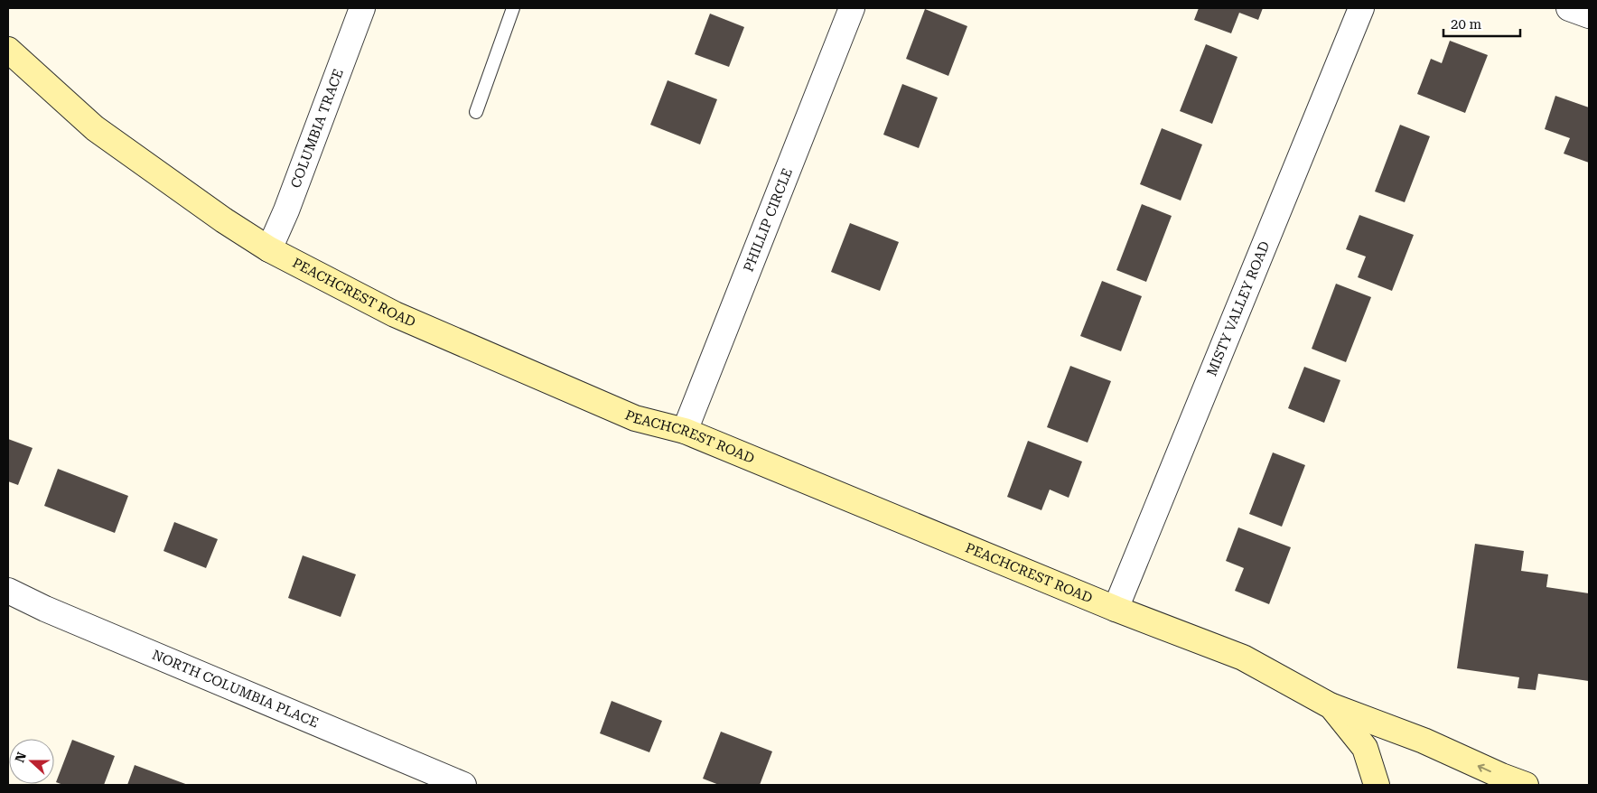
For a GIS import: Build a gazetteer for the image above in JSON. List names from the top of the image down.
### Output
{
  "streets": {
    "street": [
      "COLUMBIA TRACE",
      "PHILLIP CIRCLE",
      "PEACHCREST ROAD",
      "MISTY VALLEY ROAD",
      "NORTH COLUMBIA PLACE"
    ]
  },
  "crossings": [
    ["COLUMBIA TRACE", "PEACHCREST ROAD"],
    ["PHILLIP CIRCLE", "PEACHCREST ROAD"],
    ["PEACHCREST ROAD", "MISTY VALLEY ROAD"]
  ],
  "scale_bar": "20 m",
  "north": "left"
}
